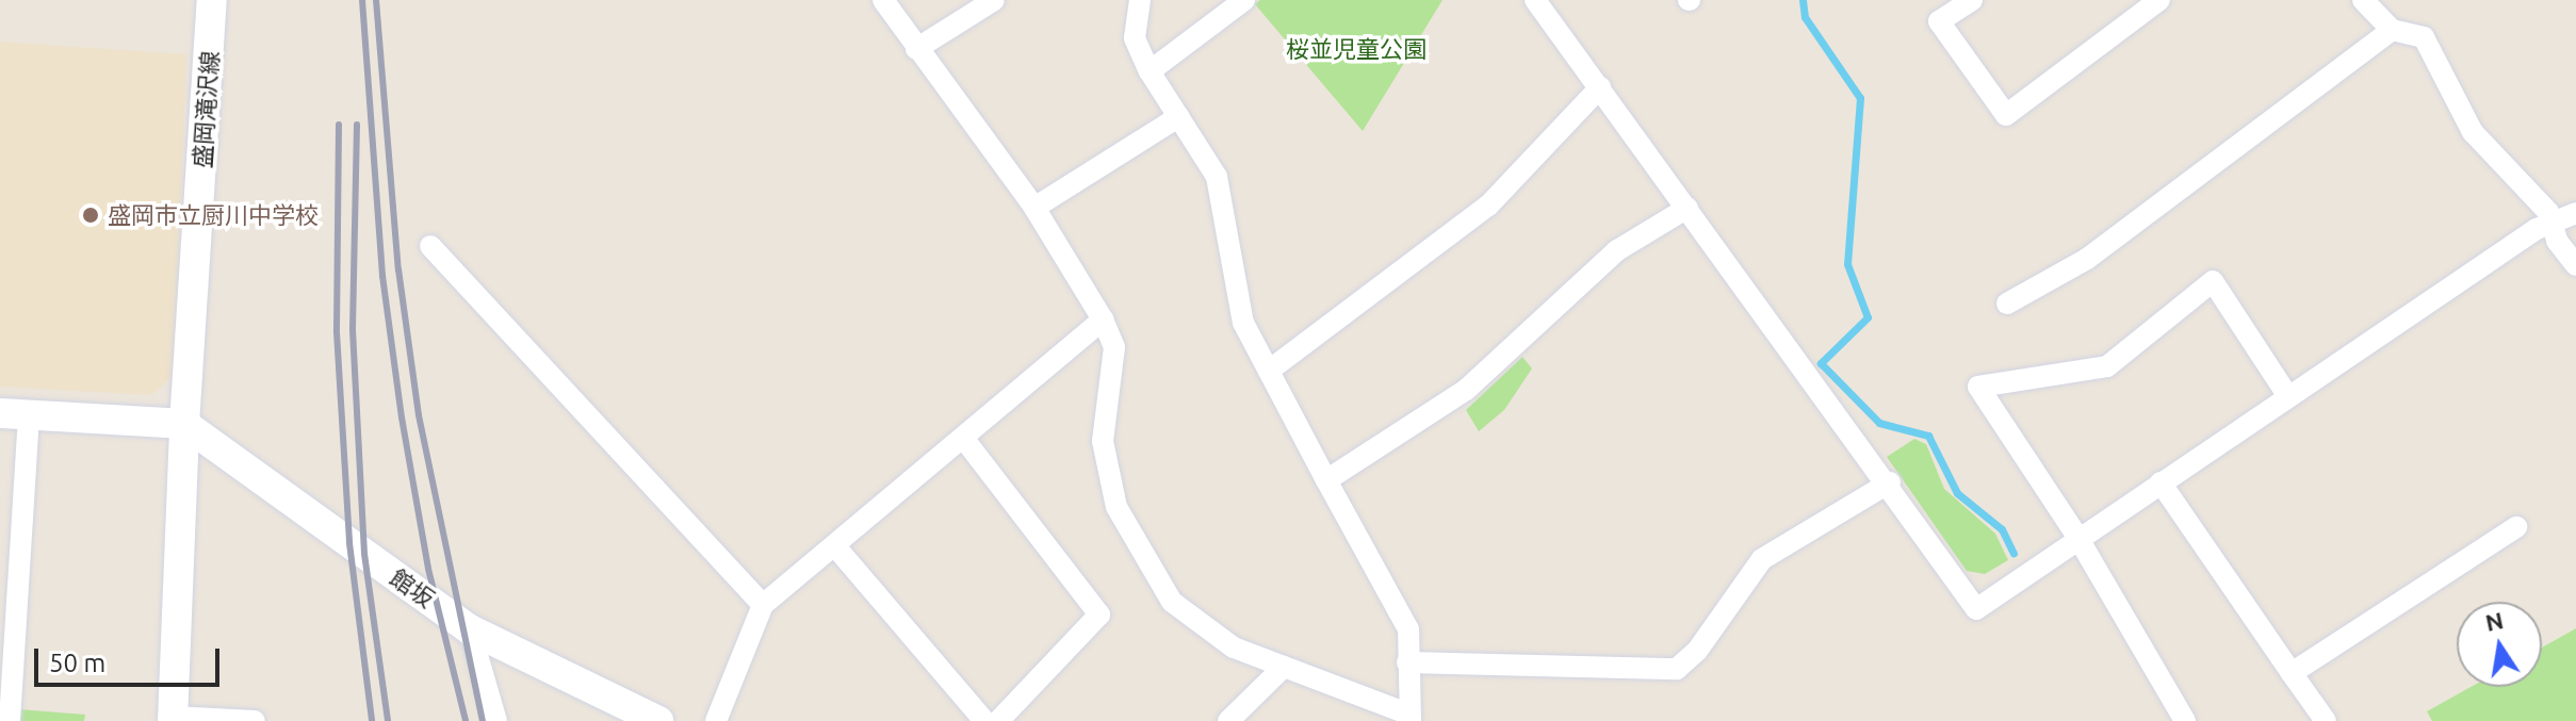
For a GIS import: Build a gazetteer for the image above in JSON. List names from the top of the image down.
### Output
{
  "streets": {
    "main road": ["盛岡滝沢線", "館坂"]
  },
  "crossings": [
    ["盛岡滝沢線", "館坂"]
  ],
  "parks": ["桜並児童公園"],
  "places": ["盛岡市立厨川中学校"],
  "scale_bar": "50 m",
  "north": "top"
}
